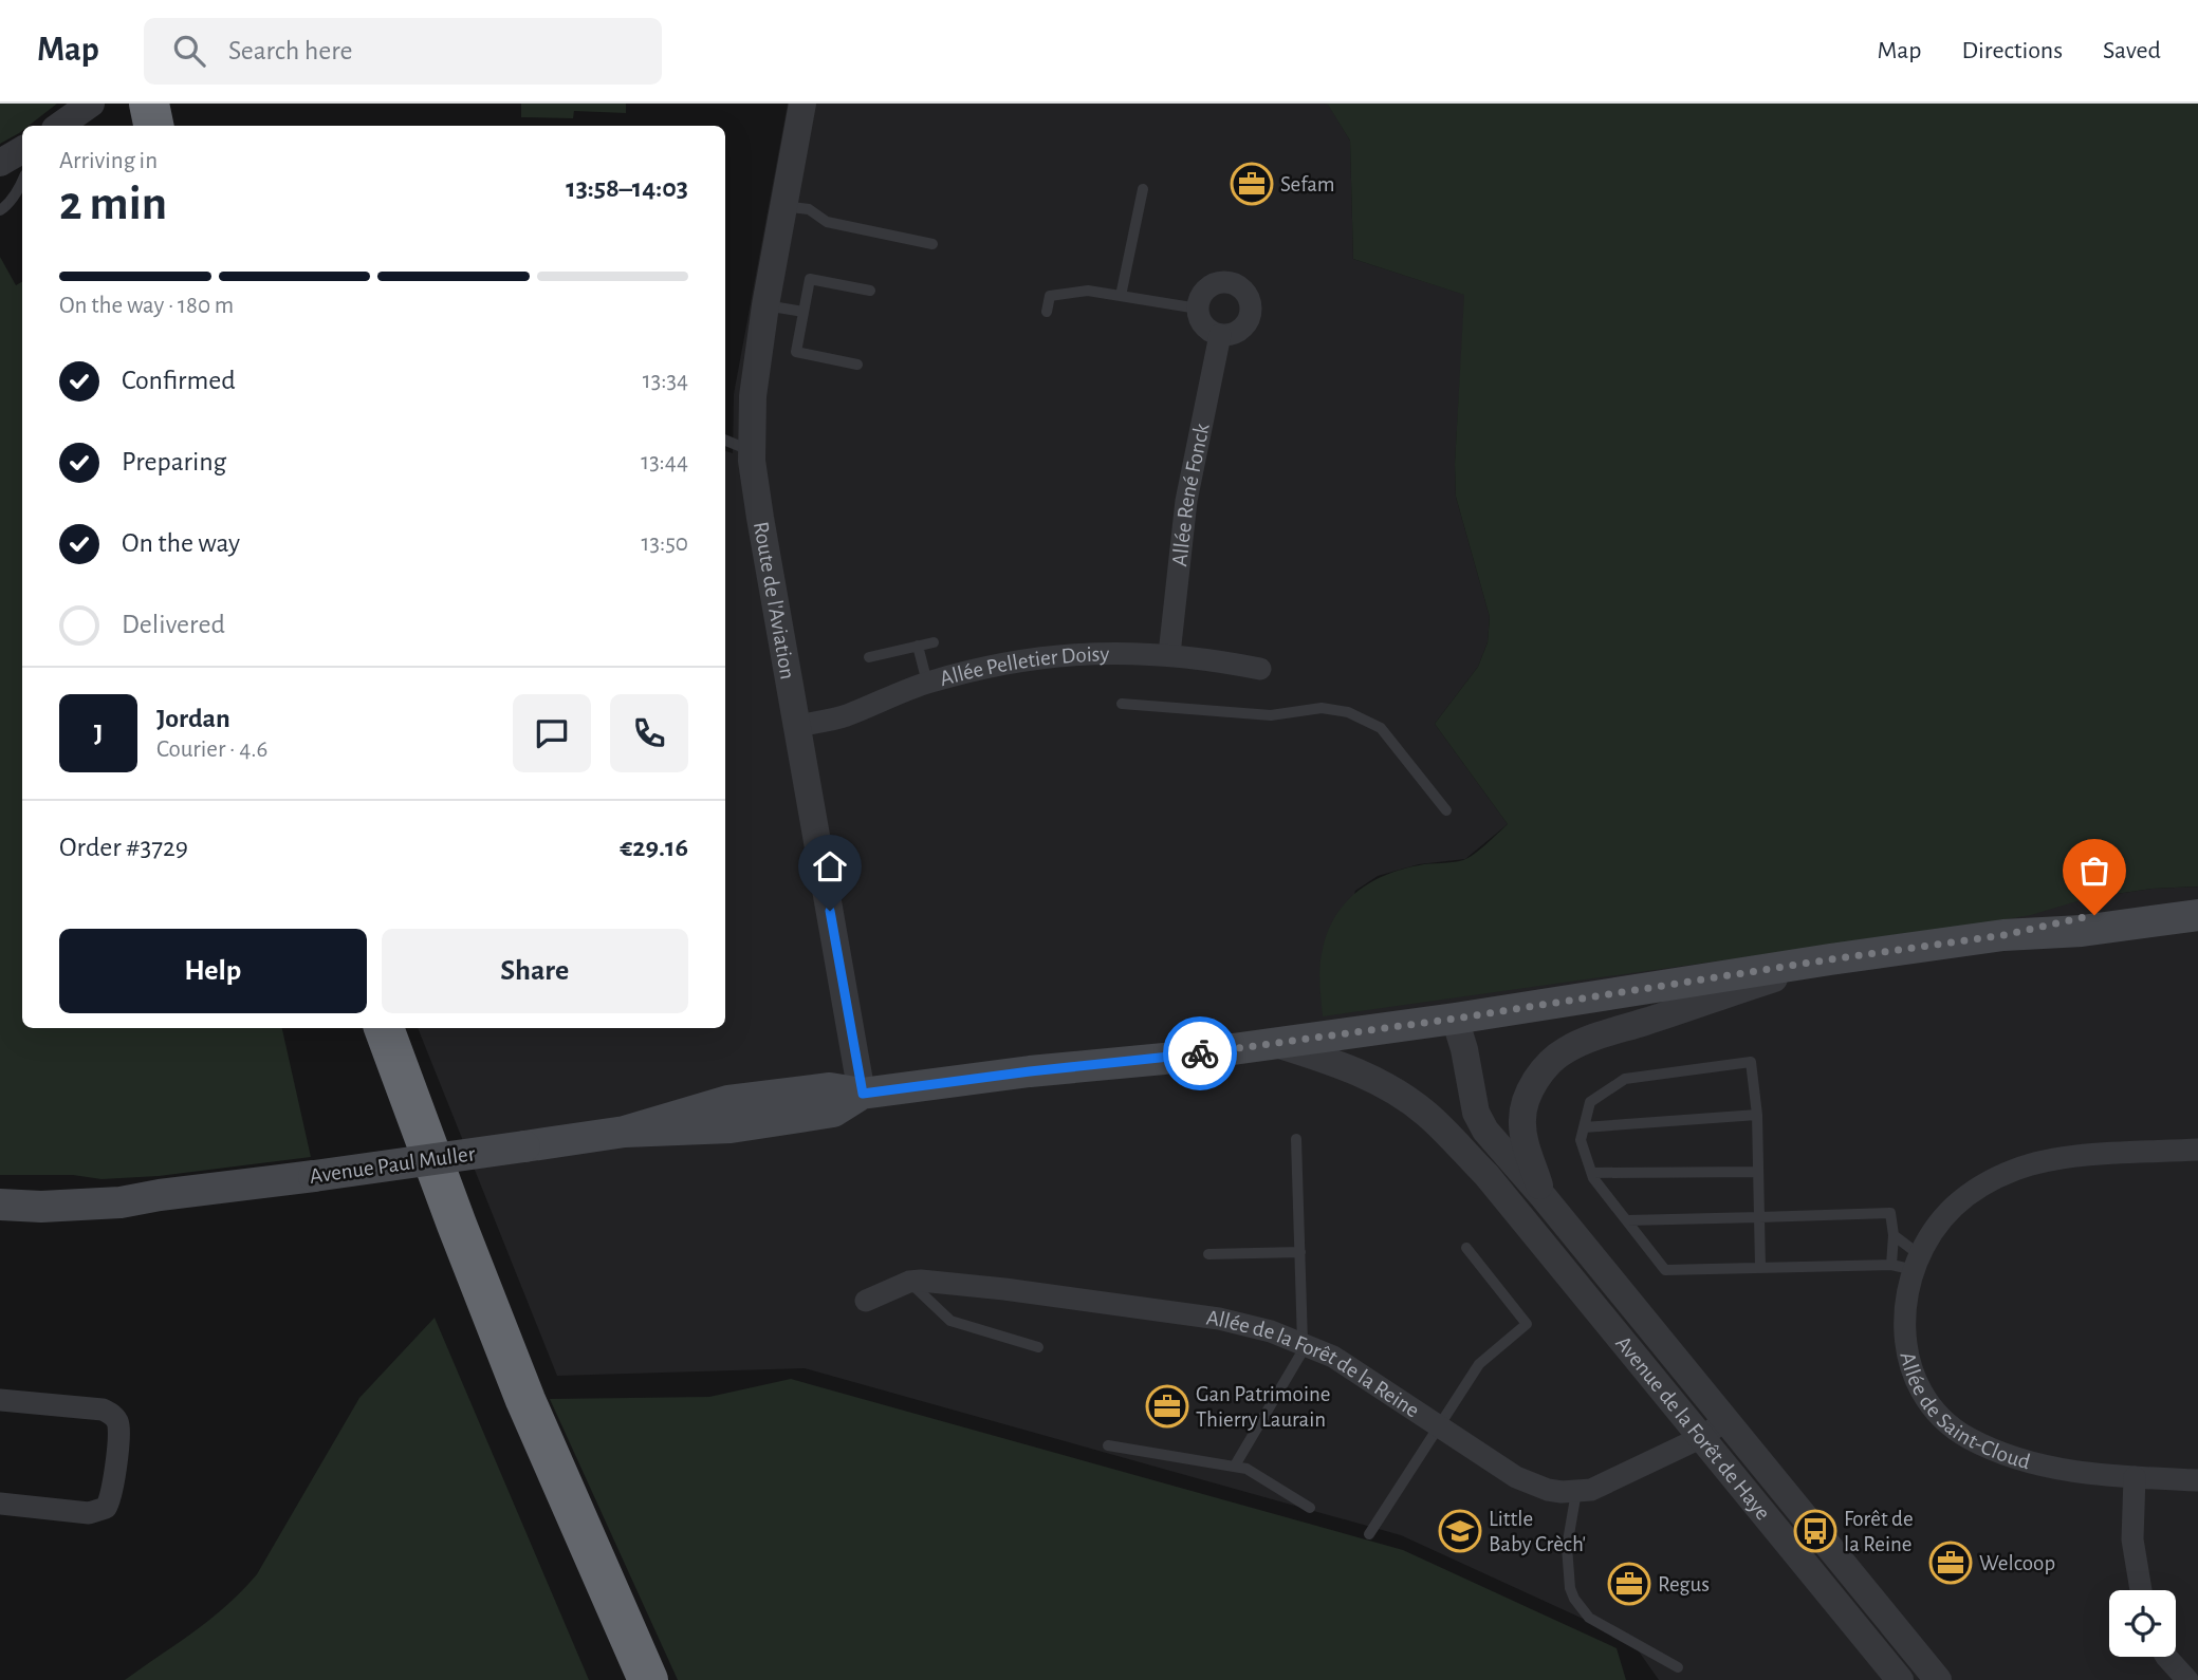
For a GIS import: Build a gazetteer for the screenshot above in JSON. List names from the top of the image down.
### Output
{
  "streets": {
    "main road": ["Avenue Paul Muller"],
    "street": [
      "Allée René Fonck",
      "Route de l'Aviation",
      "Allée Pelletier Doisy",
      "Allée de la Forêt de la Reine",
      "Allée de Saint-Cloud",
      "Avenue de la Forêt de Haye"
    ]
  },
  "crossings": [
    ["Allée René Fonck", "Allée Pelletier Doisy"],
    ["Route de l'Aviation", "Allée Pelletier Doisy"],
    ["Route de l'Aviation", "Avenue Paul Muller"],
    ["Avenue Paul Muller", "Avenue de la Forêt de Haye"],
    ["Allée de la Forêt de la Reine", "Avenue de la Forêt de Haye"]
  ],
  "places": {
    "office": [
      "Sefam",
      "Gan Patrimoine Thierry Laurain",
      "Welcoop",
      "Regus"
    ],
    "school or university": ["Little Baby Crèch'"],
    "bus stop": ["Forêt de la Reine"]
  },
  "page": {
    "header": "Map",
    "search": "Search here",
    "nav": ["Map", "Directions", "Saved"],
    "heading": ["2 min", "Arriving in", "13:58–14:03"],
    "panel": [
      "Jordan",
      "Courier · 4.6",
      "Order #3729",
      "€29.16"
    ],
    "bar": "On the way · 180 m",
    "list": [
      ["Confirmed", "13:34"],
      ["Preparing", "13:44"],
      ["On the way", "13:50"],
      "Delivered"
    ],
    "round": "J",
    "buttons": ["Help", "Share"]
  }
}
